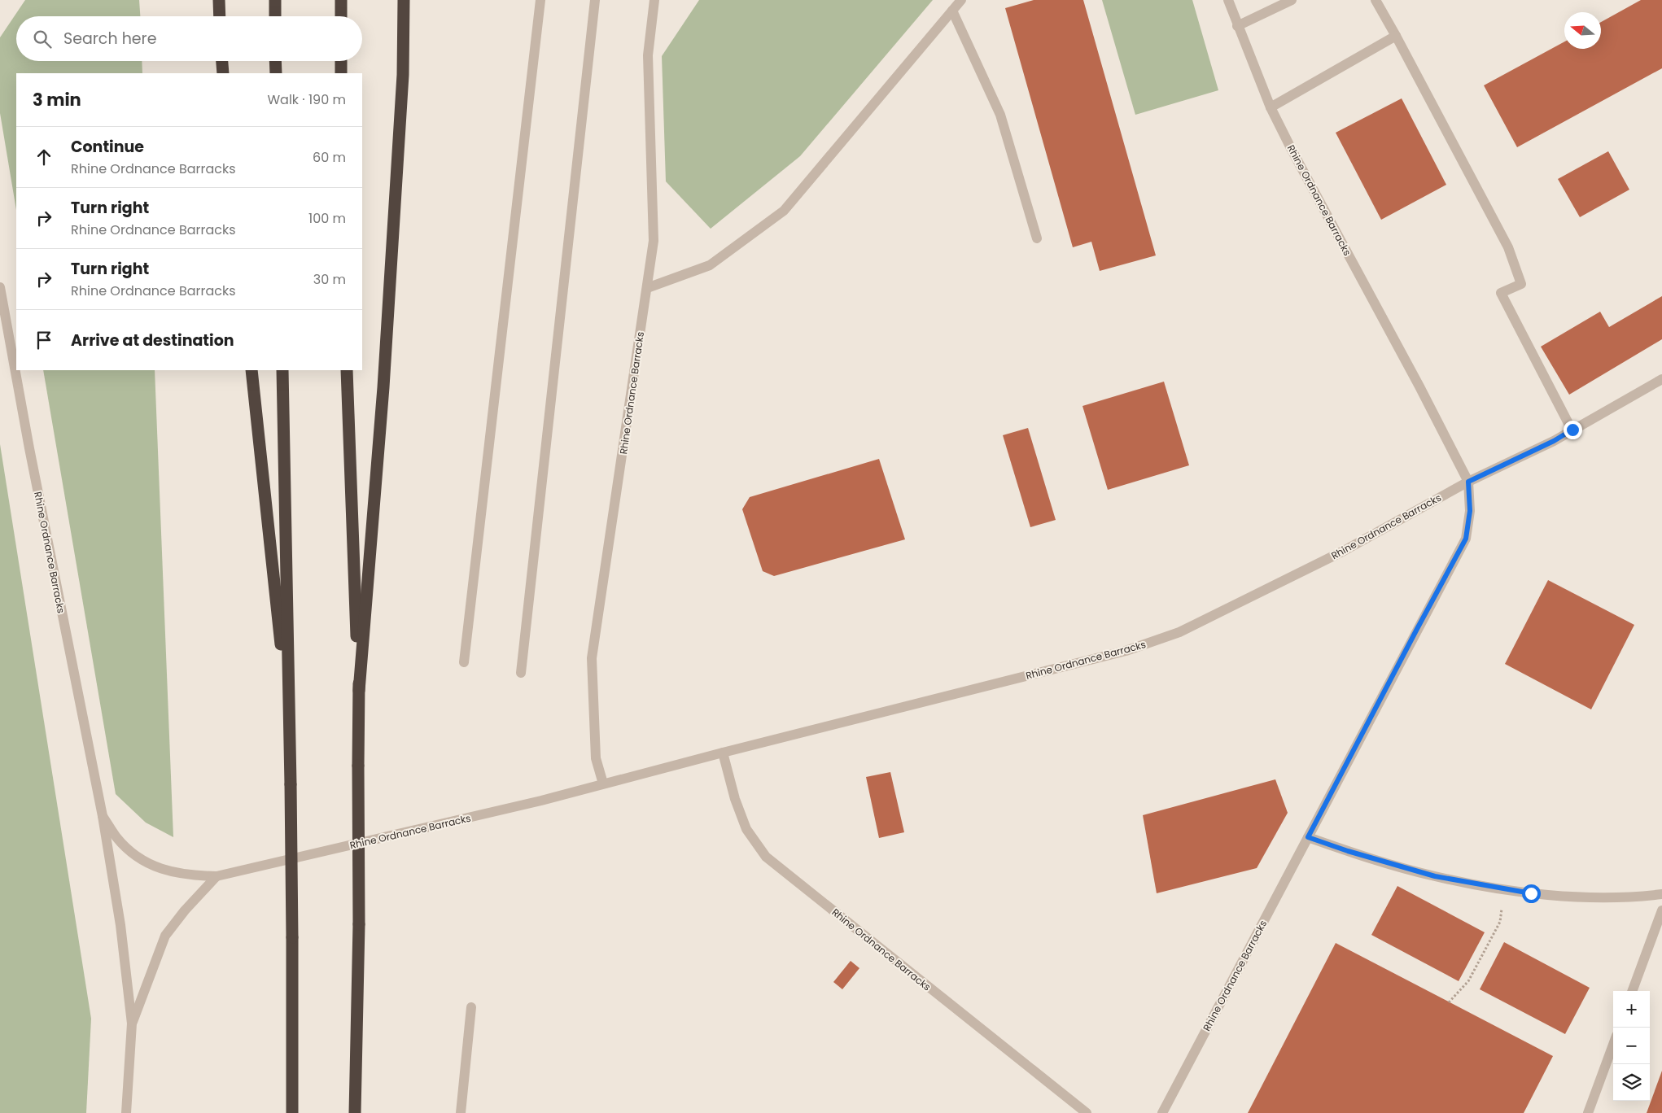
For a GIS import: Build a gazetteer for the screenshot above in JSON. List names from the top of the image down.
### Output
{
  "streets": {
    "street": ["Rhine Ordnance Barracks"]
  },
  "north": "left",
  "page": {
    "search": "Search here",
    "heading": ["3 min", "Walk · 190 m"],
    "list": [
      ["Continue", "Rhine Ordnance Barracks", "60 m"],
      ["Turn right", "Rhine Ordnance Barracks", "100 m"],
      ["Turn right", "Rhine Ordnance Barracks", "30 m"],
      "Arrive at destination"
    ],
    "map_buttons": ["+", "−"]
  }
}
